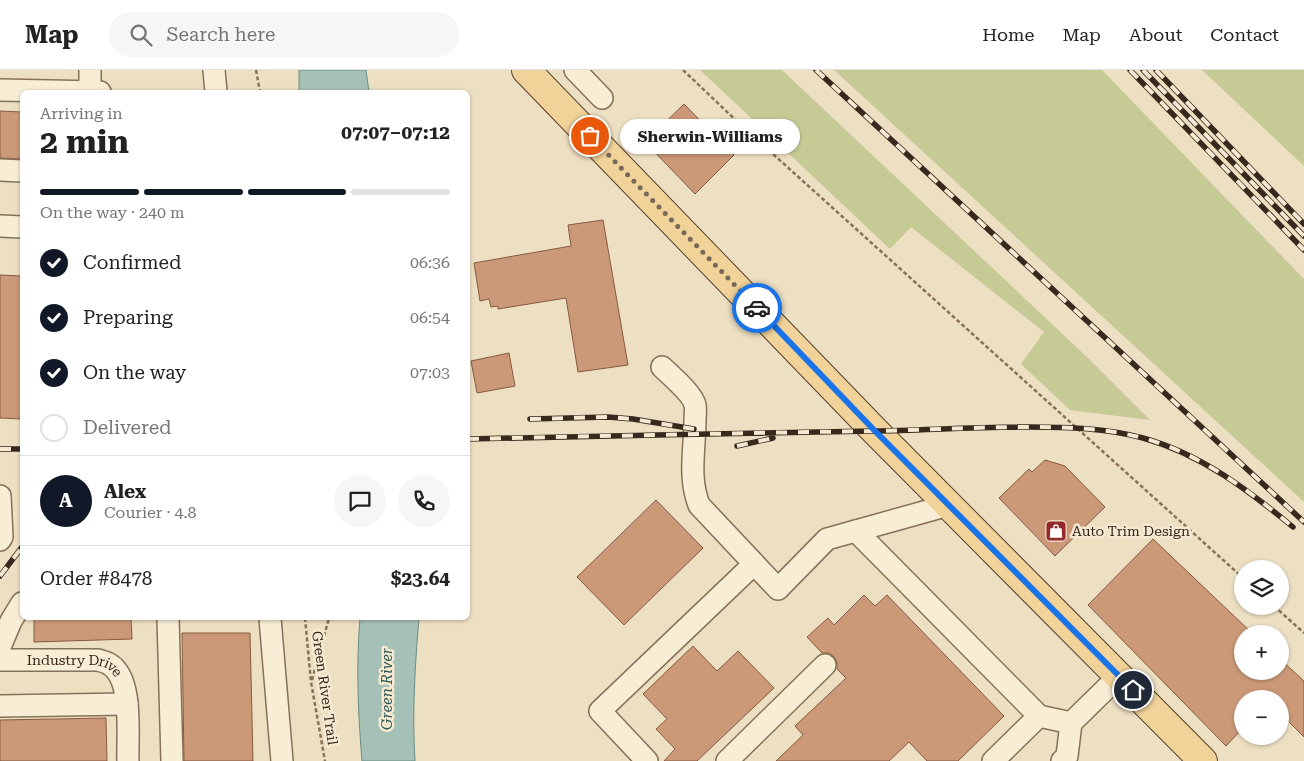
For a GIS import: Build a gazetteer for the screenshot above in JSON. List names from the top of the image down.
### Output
{
  "streets": {
    "street": ["Industry Drive"],
    "path": ["Green River Trail"]
  },
  "water": ["Green River"],
  "places": {
    "other": ["Sherwin-Williams"],
    "shop": ["Auto Trim Design"]
  },
  "page": {
    "header": "Map",
    "search": "Search here",
    "nav": [
      "Home",
      "Map",
      "About",
      "Contact"
    ],
    "heading": ["2 min", "Arriving in", "07:07–07:12"],
    "panel": [
      "Alex",
      "Courier · 4.8",
      "Order #8478",
      "$23.64"
    ],
    "bubble": "Sherwin-Williams",
    "bar": "On the way · 240 m",
    "list": [
      ["Confirmed", "06:36"],
      ["Preparing", "06:54"],
      ["On the way", "07:03"],
      "Delivered"
    ],
    "round": "A",
    "map_buttons": ["+", "−"]
  }
}
